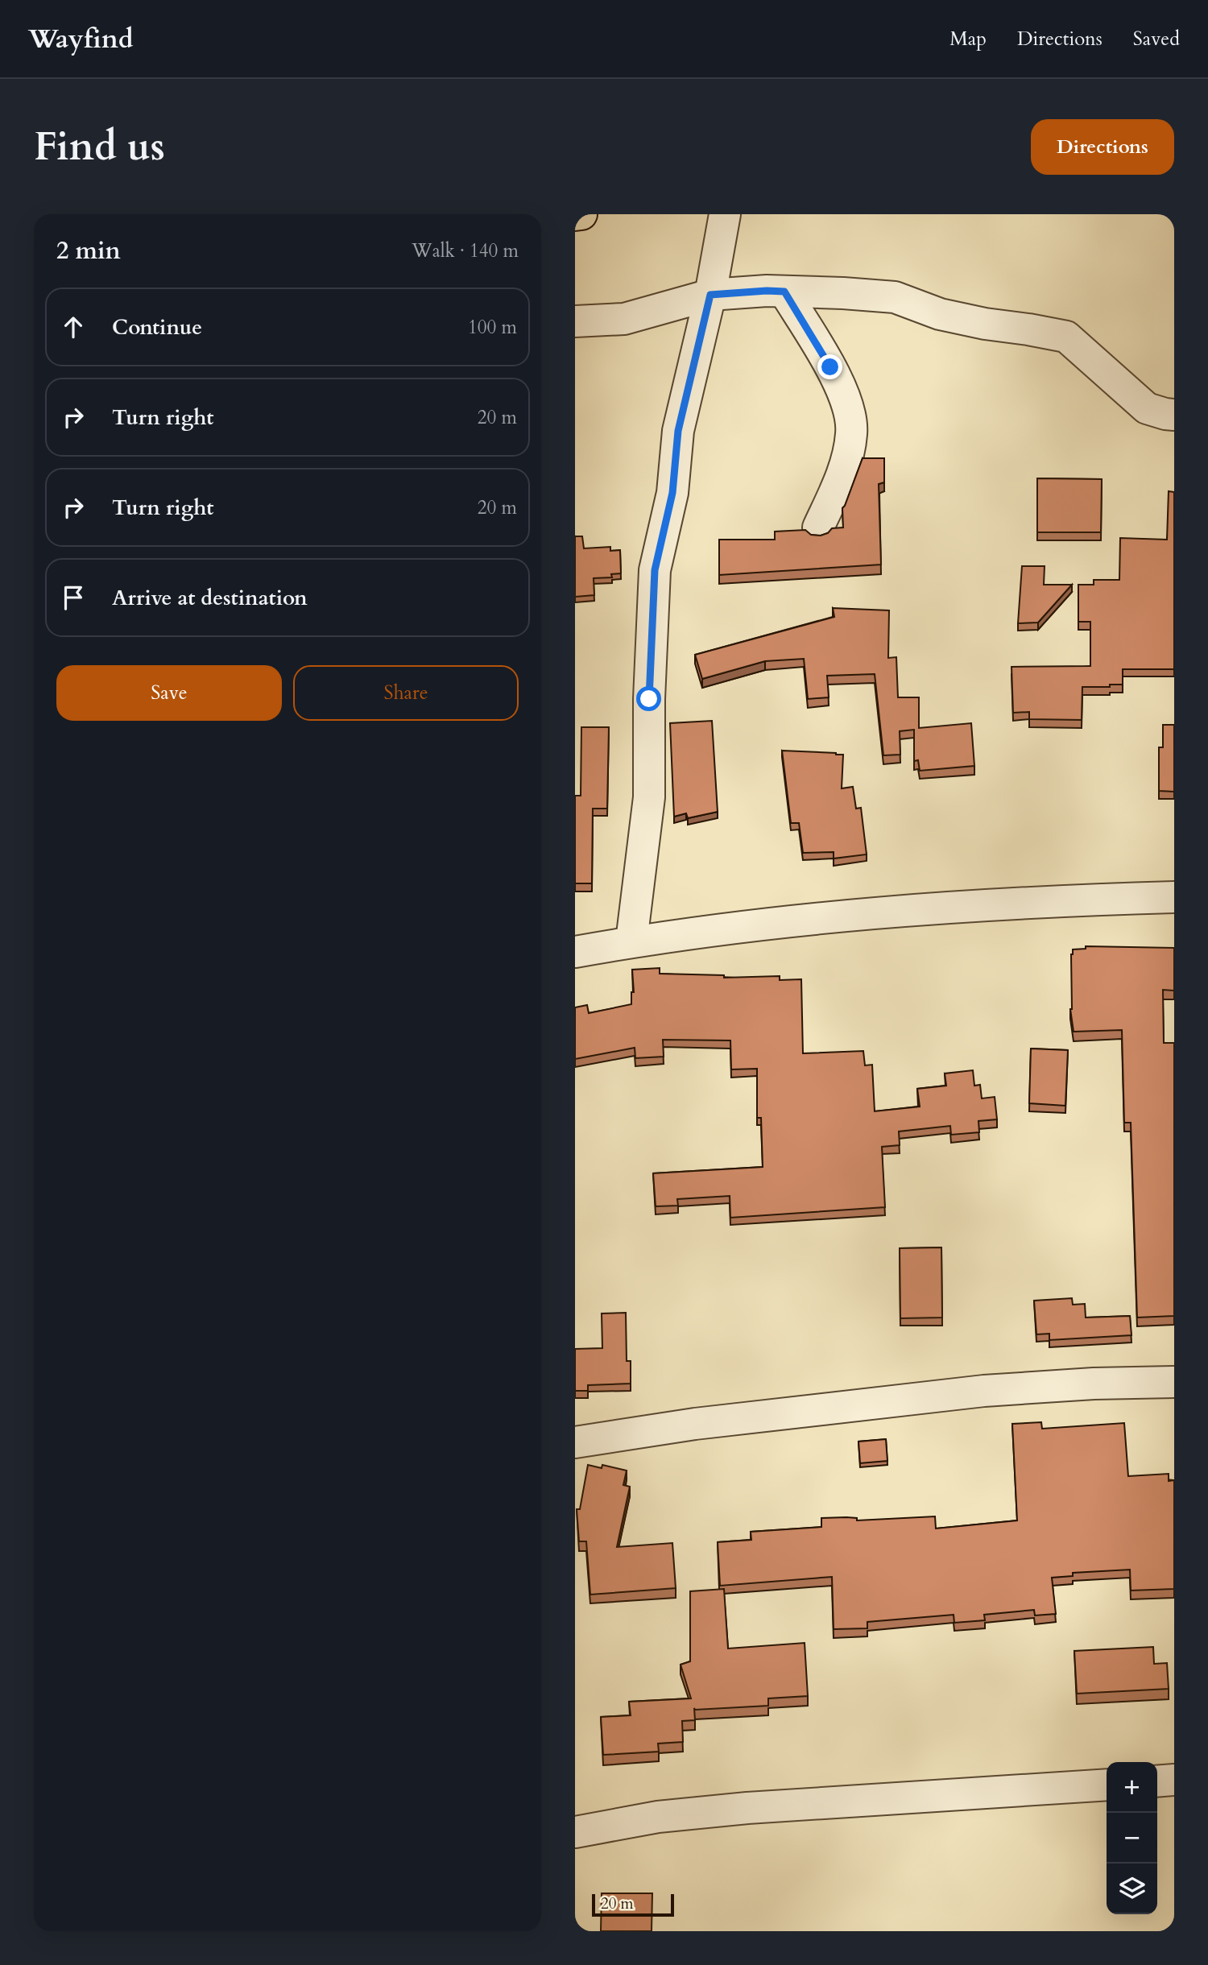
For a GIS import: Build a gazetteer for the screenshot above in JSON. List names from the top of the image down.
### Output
{
  "scale_bar": "20 m",
  "page": {
    "header": "Wayfind",
    "nav": ["Map", "Directions", "Saved"],
    "buttons": [
      "Directions",
      ["Save", "Share"]
    ],
    "title": "Find us",
    "heading": ["2 min", "Walk · 140 m"],
    "list": [
      ["Continue", "100 m"],
      ["Turn right", "20 m"],
      ["Turn right", "20 m"],
      "Arrive at destination"
    ],
    "map_buttons": ["+", "−"],
    "scale": "20 m"
  }
}
